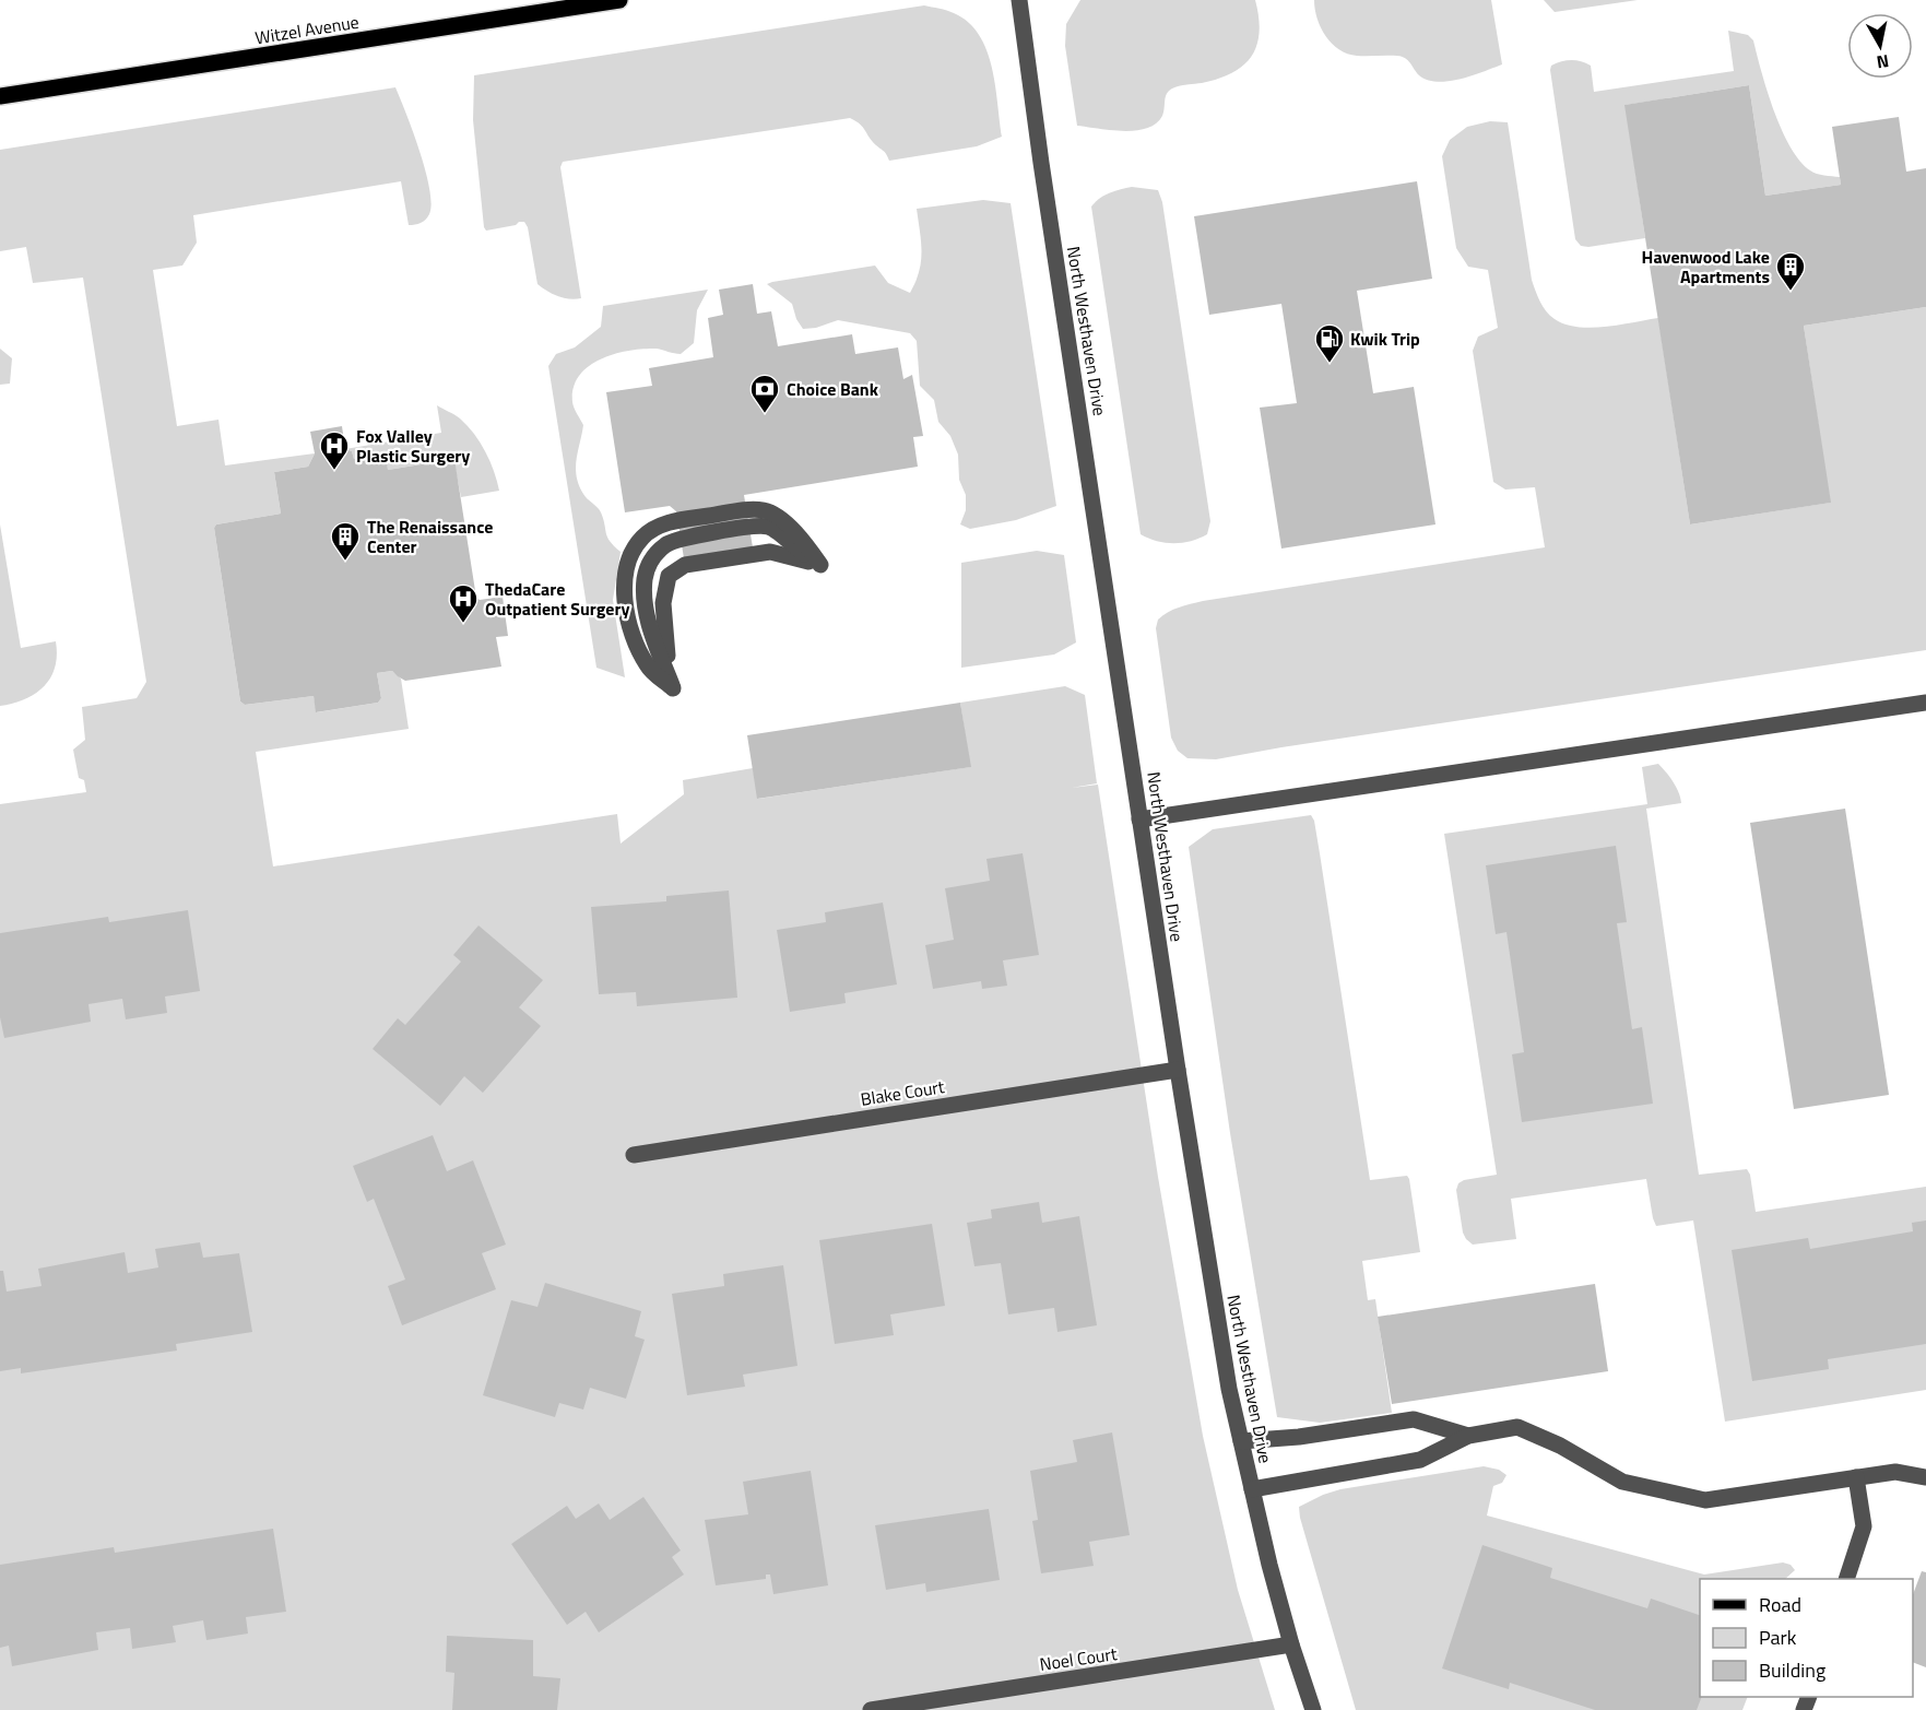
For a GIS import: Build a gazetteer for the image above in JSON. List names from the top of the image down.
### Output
{
  "streets": {
    "main road": ["Witzel Avenue"],
    "street": ["North Westhaven Drive", "Blake Court", "Noel Court"]
  },
  "crossings": [
    ["North Westhaven Drive", "Blake Court"],
    ["North Westhaven Drive", "Noel Court"]
  ],
  "places": {
    "building": ["Havenwood Lake Apartments", "The Renaissance Center"],
    "fuel station": ["Kwik Trip"],
    "bank": ["Choice Bank"],
    "hospital": ["Fox Valley Plastic Surgery", "ThedaCare Outpatient Surgery"]
  },
  "legend": ["Road", "Park", "Building"],
  "north": "bottom"
}
